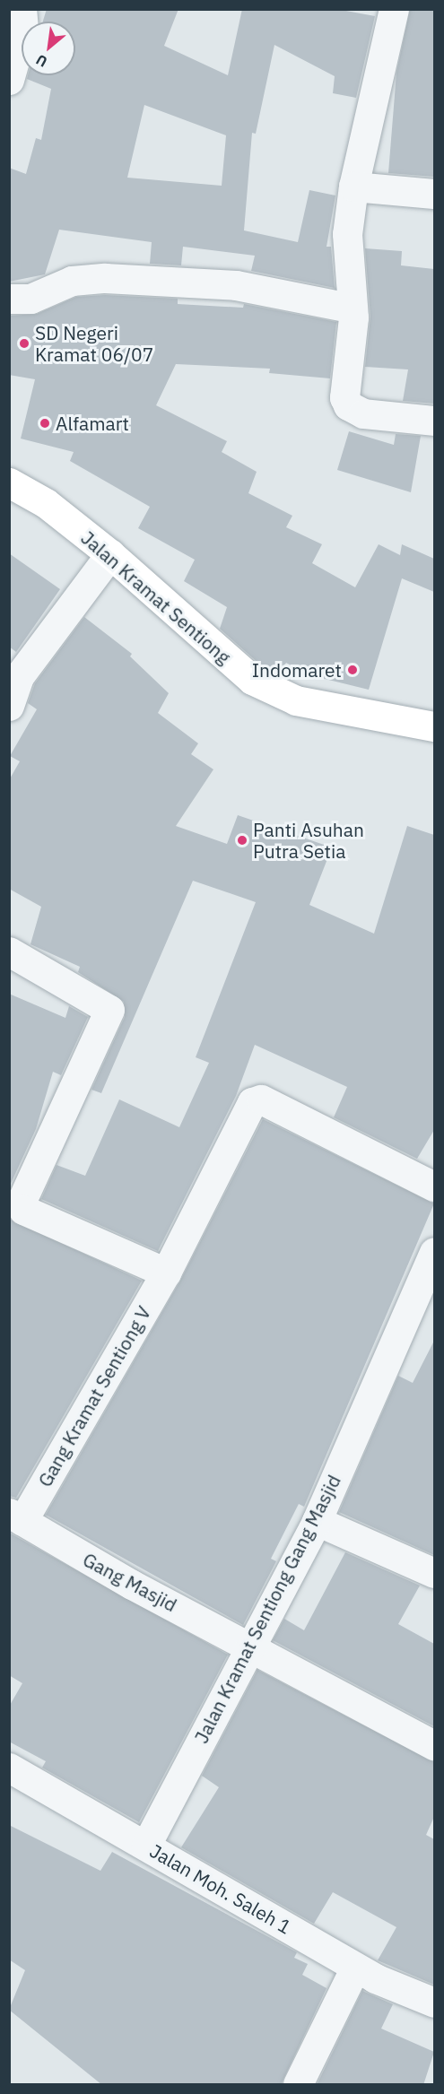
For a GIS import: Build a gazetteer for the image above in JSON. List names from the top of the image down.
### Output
{
  "streets": {
    "street": [
      "Jalan Kramat Sentiong",
      "Gang Kramat Sentiong V",
      "Gang Masjid",
      "Jalan Kramat Sentiong Gang Masjid",
      "Jalan Moh. Saleh 1"
    ]
  },
  "crossings": [
    ["Gang Kramat Sentiong V", "Gang Masjid"],
    ["Gang Masjid", "Jalan Kramat Sentiong Gang Masjid"],
    ["Jalan Kramat Sentiong Gang Masjid", "Jalan Moh. Saleh 1"]
  ],
  "places": [
    "SD Negeri Kramat 06/07",
    "Alfamart",
    "Indomaret",
    "Panti Asuhan Putra Setia"
  ],
  "north": "bottom left"
}
